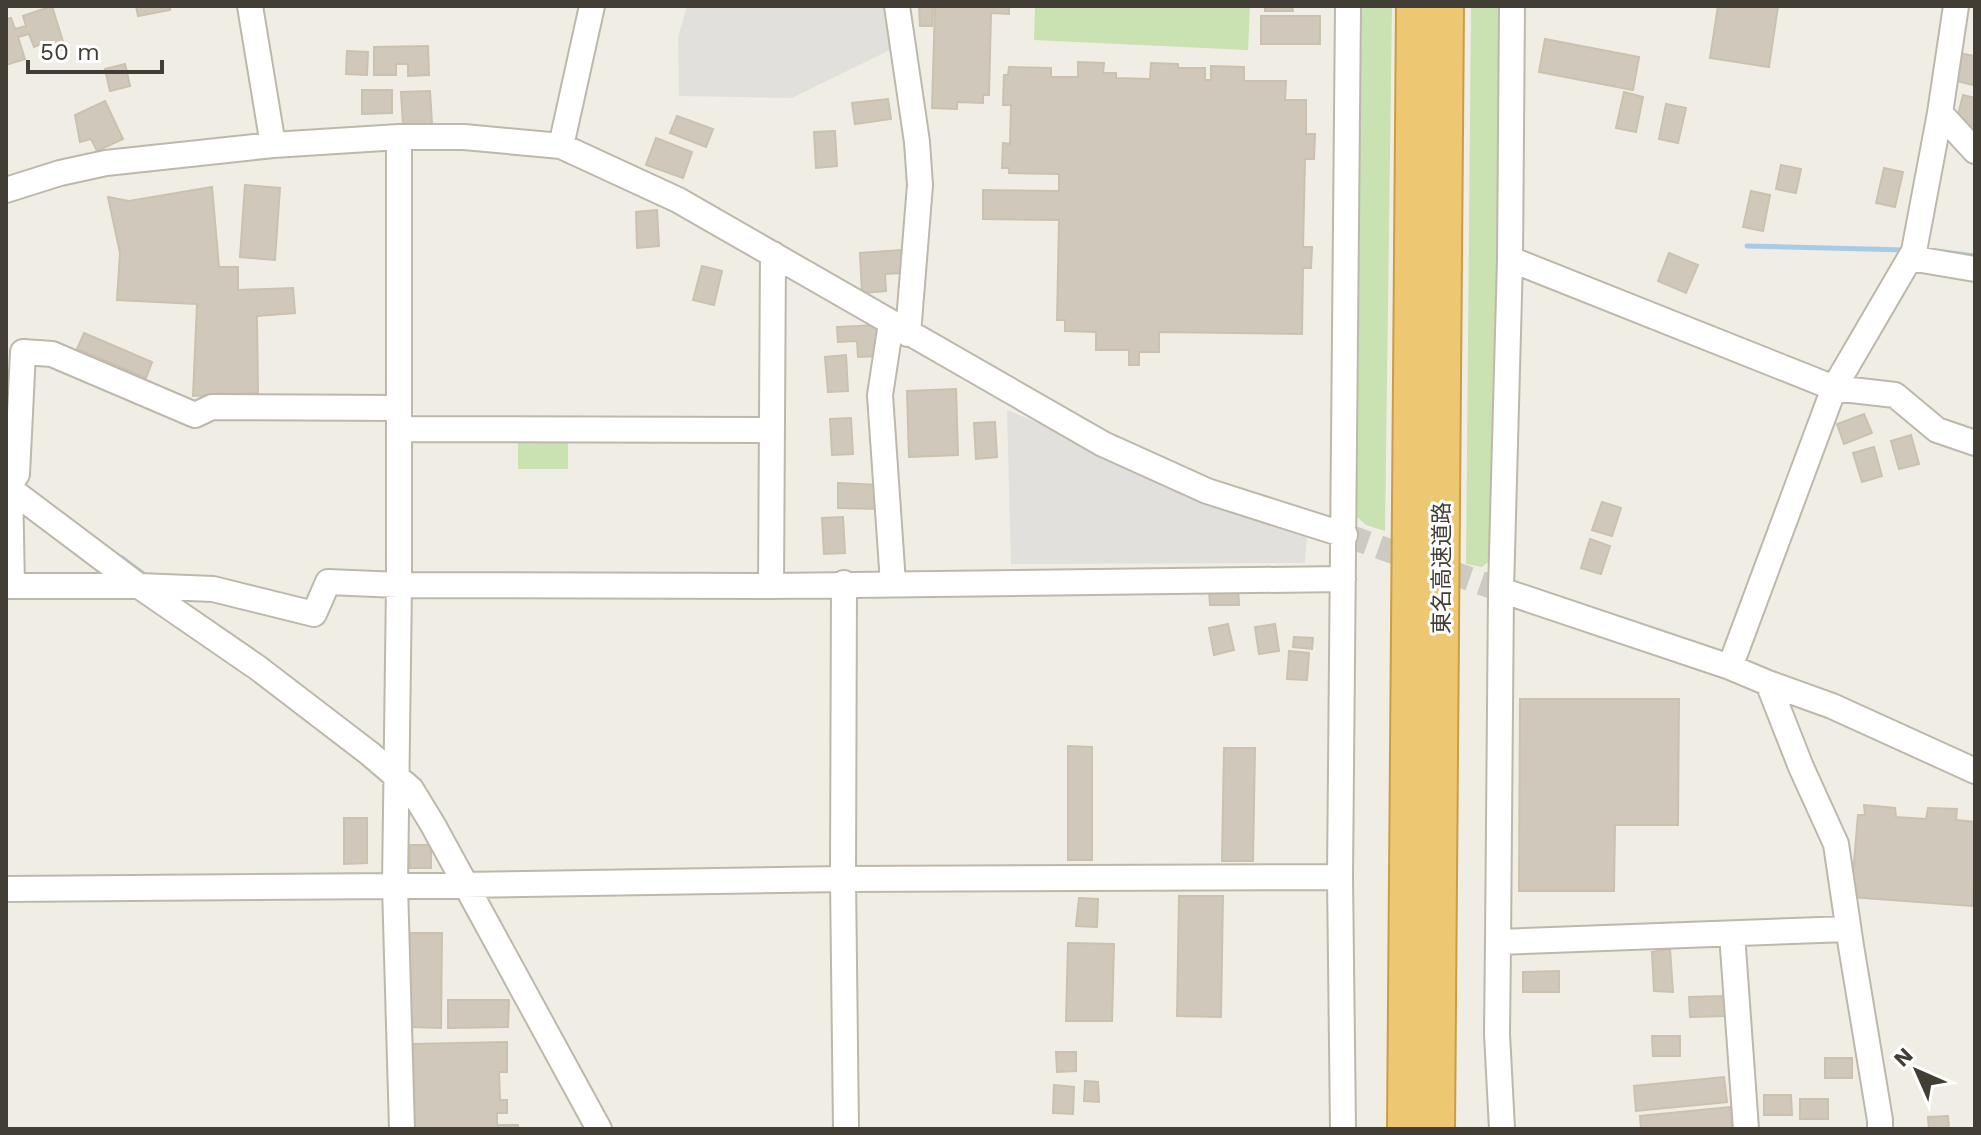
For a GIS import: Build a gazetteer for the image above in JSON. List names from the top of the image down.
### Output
{
  "streets": {
    "highway": ["東名高速道路"]
  },
  "scale_bar": "50 m",
  "north": "top left"
}
